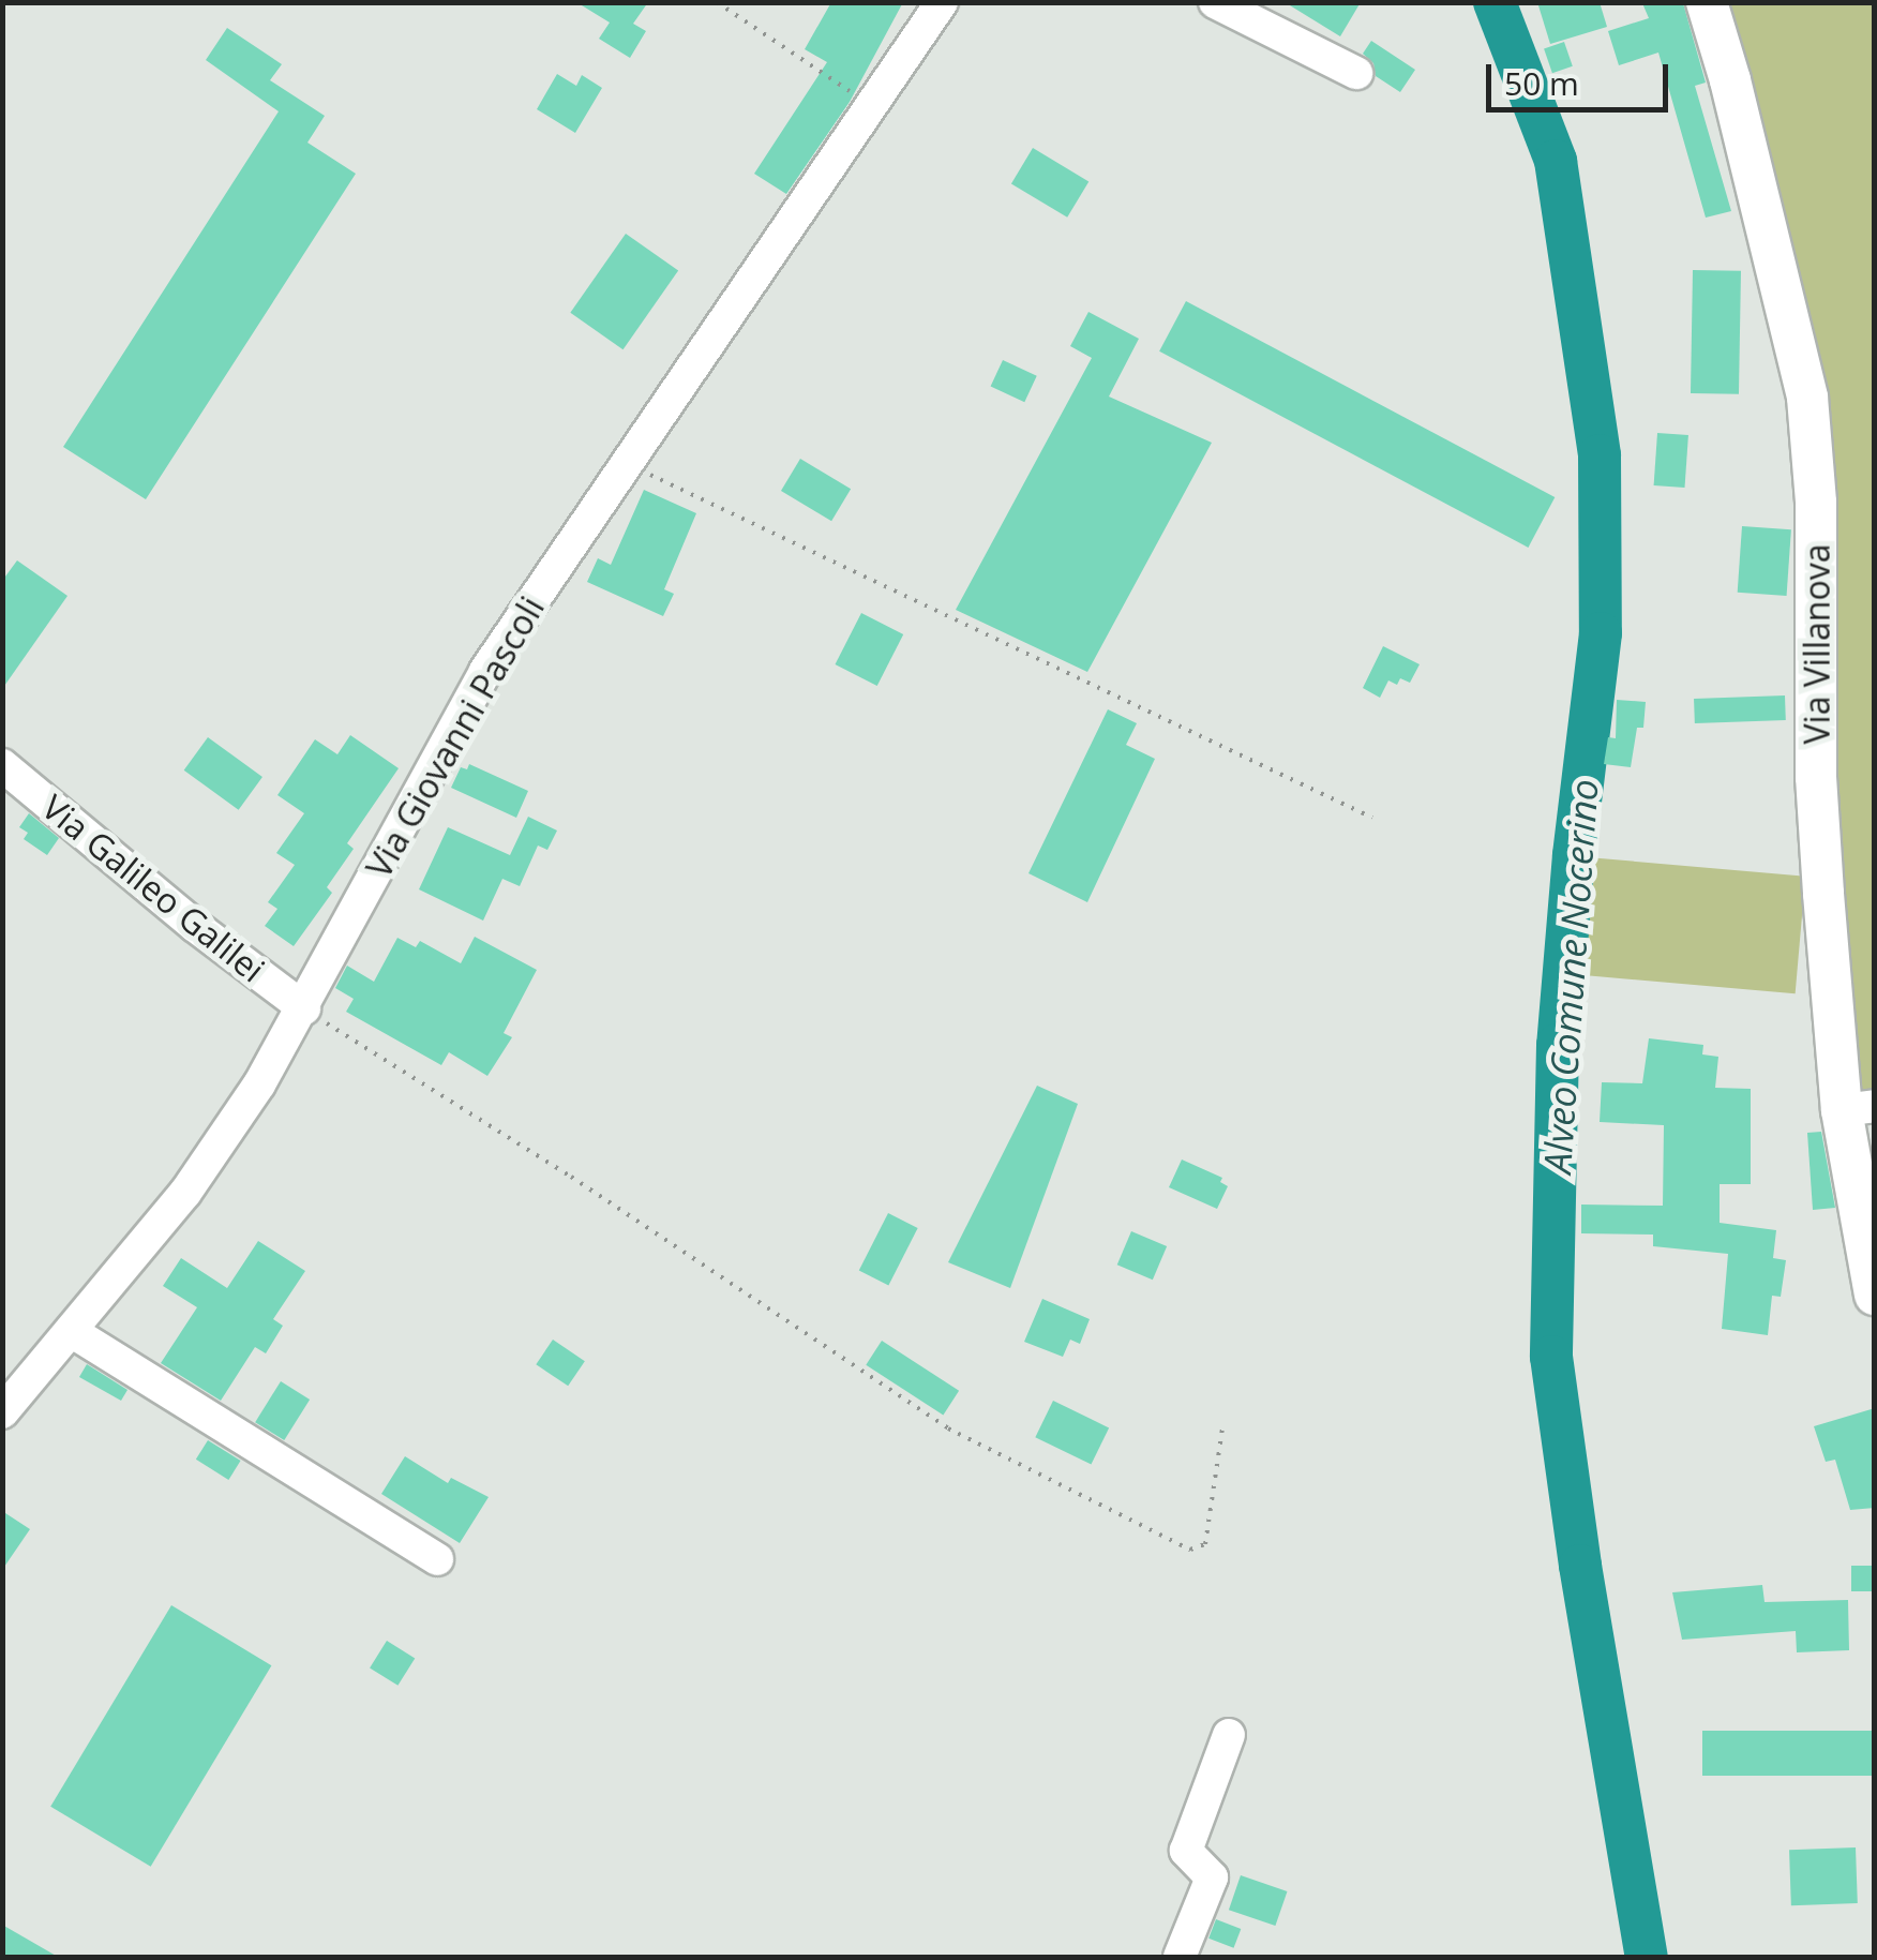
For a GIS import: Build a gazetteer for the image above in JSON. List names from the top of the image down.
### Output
{
  "streets": {
    "main road": ["Via Villanova"],
    "street": ["Via Giovanni Pascoli", "Via Galileo Galilei"]
  },
  "crossings": [
    ["Via Giovanni Pascoli", "Via Galileo Galilei"]
  ],
  "water": ["Alveo Comune Nocerino"],
  "scale_bar": "50 m"
}
